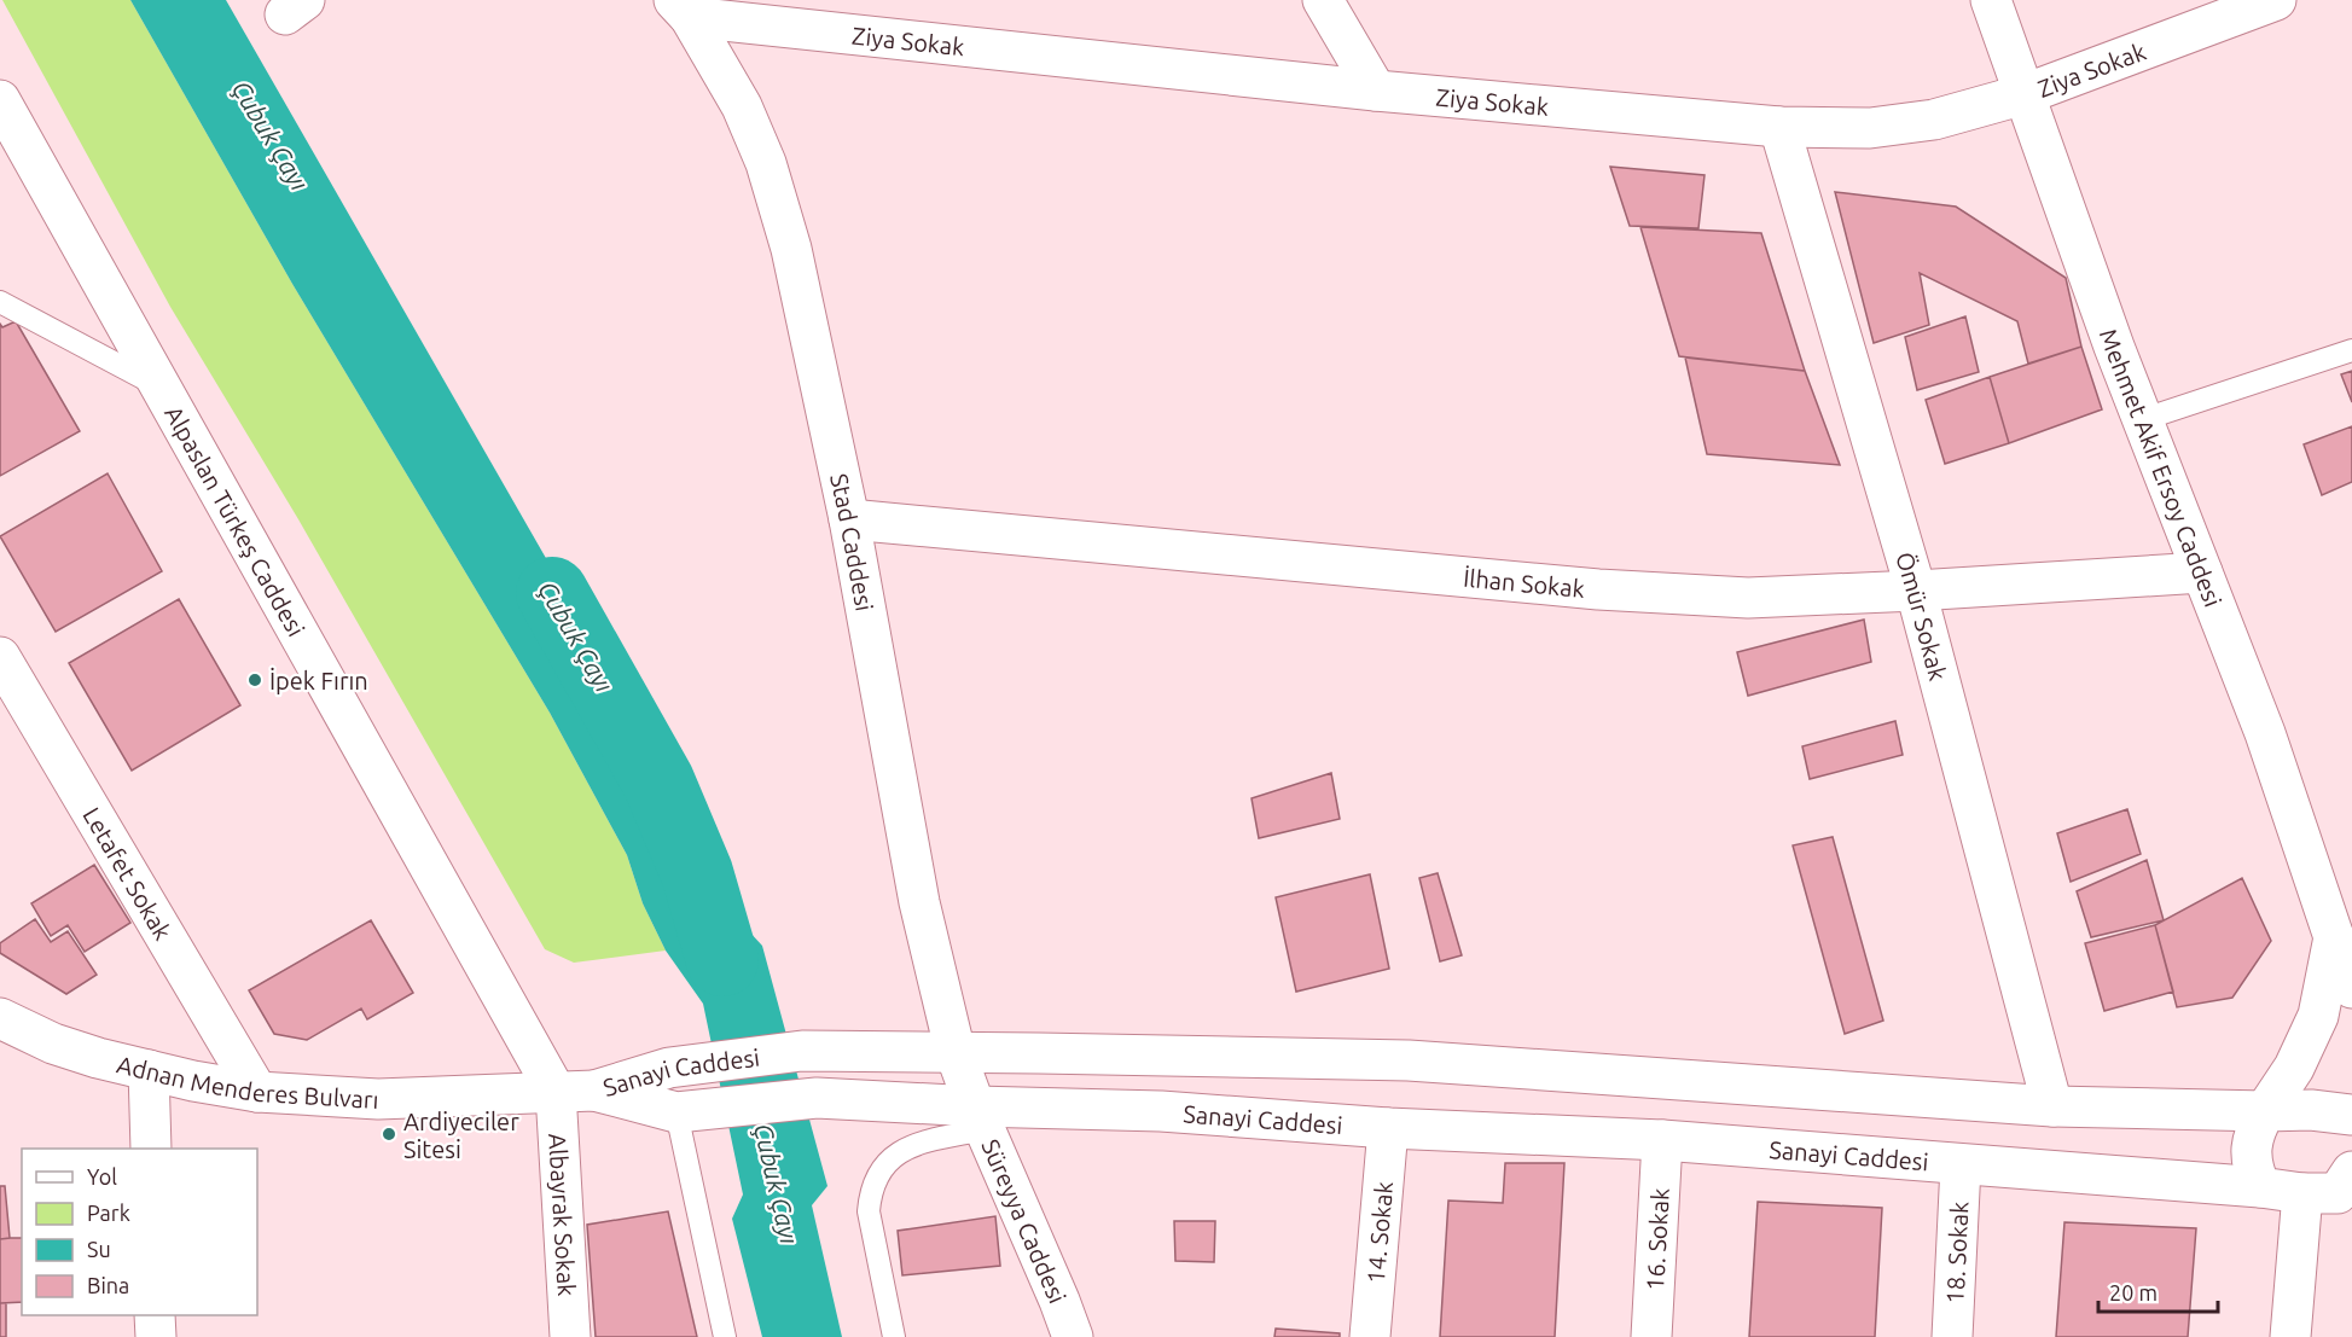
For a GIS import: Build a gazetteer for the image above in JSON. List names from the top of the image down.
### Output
{
  "streets": {
    "street": [
      "Ziya Sokak",
      "Mehmet Akif Ersoy Caddesi",
      "Alpaslan Türkeş Caddesi",
      "Stad Caddesi",
      "İlhan Sokak",
      "Ömür Sokak",
      "Letafet Sokak",
      "Sanayi Caddesi",
      "Adnan Menderes Bulvarı",
      "Albayrak Sokak",
      "Süreyya Caddesi",
      "14. Sokak",
      "16. Sokak",
      "18. Sokak"
    ]
  },
  "crossings": [
    ["Ziya Sokak", "Mehmet Akif Ersoy Caddesi"],
    ["Ziya Sokak", "Stad Caddesi"],
    ["Ziya Sokak", "Ömür Sokak"],
    ["Mehmet Akif Ersoy Caddesi", "İlhan Sokak"],
    ["Alpaslan Türkeş Caddesi", "Adnan Menderes Bulvarı"],
    ["Alpaslan Türkeş Caddesi", "Albayrak Sokak"],
    ["Stad Caddesi", "İlhan Sokak"],
    ["Stad Caddesi", "Sanayi Caddesi"],
    ["Stad Caddesi", "Süreyya Caddesi"],
    ["İlhan Sokak", "Ömür Sokak"],
    ["Ömür Sokak", "Sanayi Caddesi"],
    ["Letafet Sokak", "Adnan Menderes Bulvarı"],
    ["Sanayi Caddesi", "Adnan Menderes Bulvarı"],
    ["Sanayi Caddesi", "Süreyya Caddesi"],
    ["Sanayi Caddesi", "14. Sokak"],
    ["Sanayi Caddesi", "16. Sokak"],
    ["Sanayi Caddesi", "18. Sokak"],
    ["Adnan Menderes Bulvarı", "Albayrak Sokak"]
  ],
  "water": ["Çubuk Çayı"],
  "places": ["İpek Fırın", "Ardiyeciler Sitesi"],
  "legend": [
    "Yol",
    "Park",
    "Su",
    "Bina"
  ],
  "scale_bar": "20 m"
}
